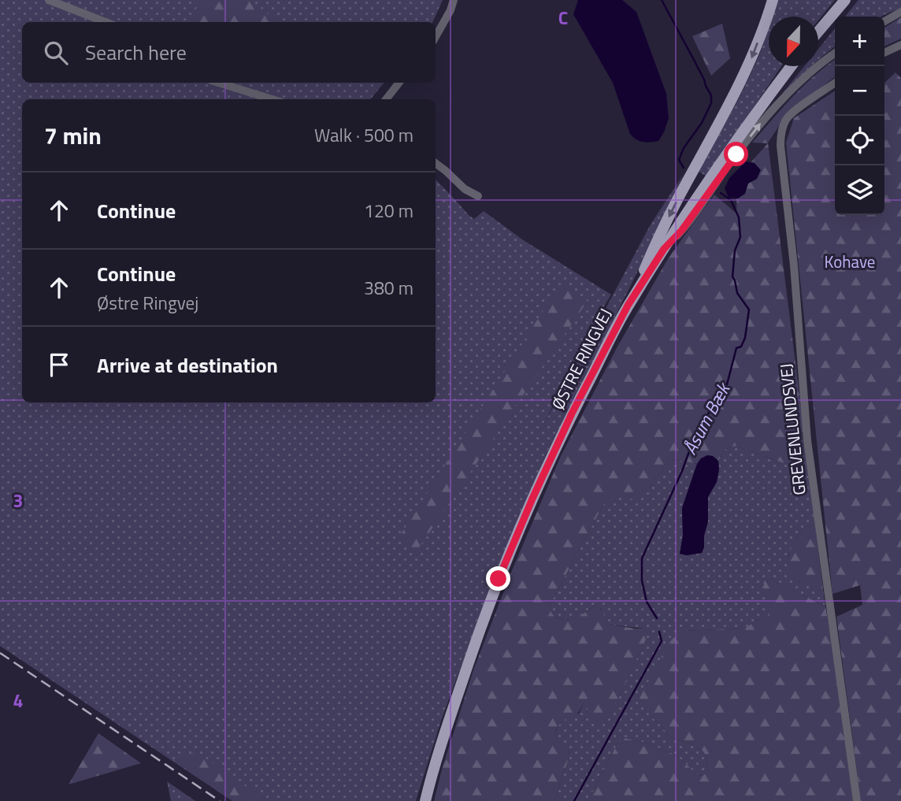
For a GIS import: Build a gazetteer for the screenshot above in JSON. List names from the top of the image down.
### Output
{
  "streets": {
    "main road": ["ØSTRE RINGVEJ"],
    "street": ["GREVENLUNDSVEJ"]
  },
  "water": ["Åsum Bæk"],
  "parks": ["Kohave"],
  "north": "bottom",
  "page": {
    "map_buttons": ["+", "−"],
    "search": "Search here",
    "heading": ["7 min", "Walk · 500 m"],
    "list": [
      ["Continue", "120 m"],
      ["Continue", "Østre Ringvej", "380 m"],
      "Arrive at destination"
    ]
  },
  "grid": {
    "columns": ["C"],
    "rows": ["3", "4"]
  }
}
